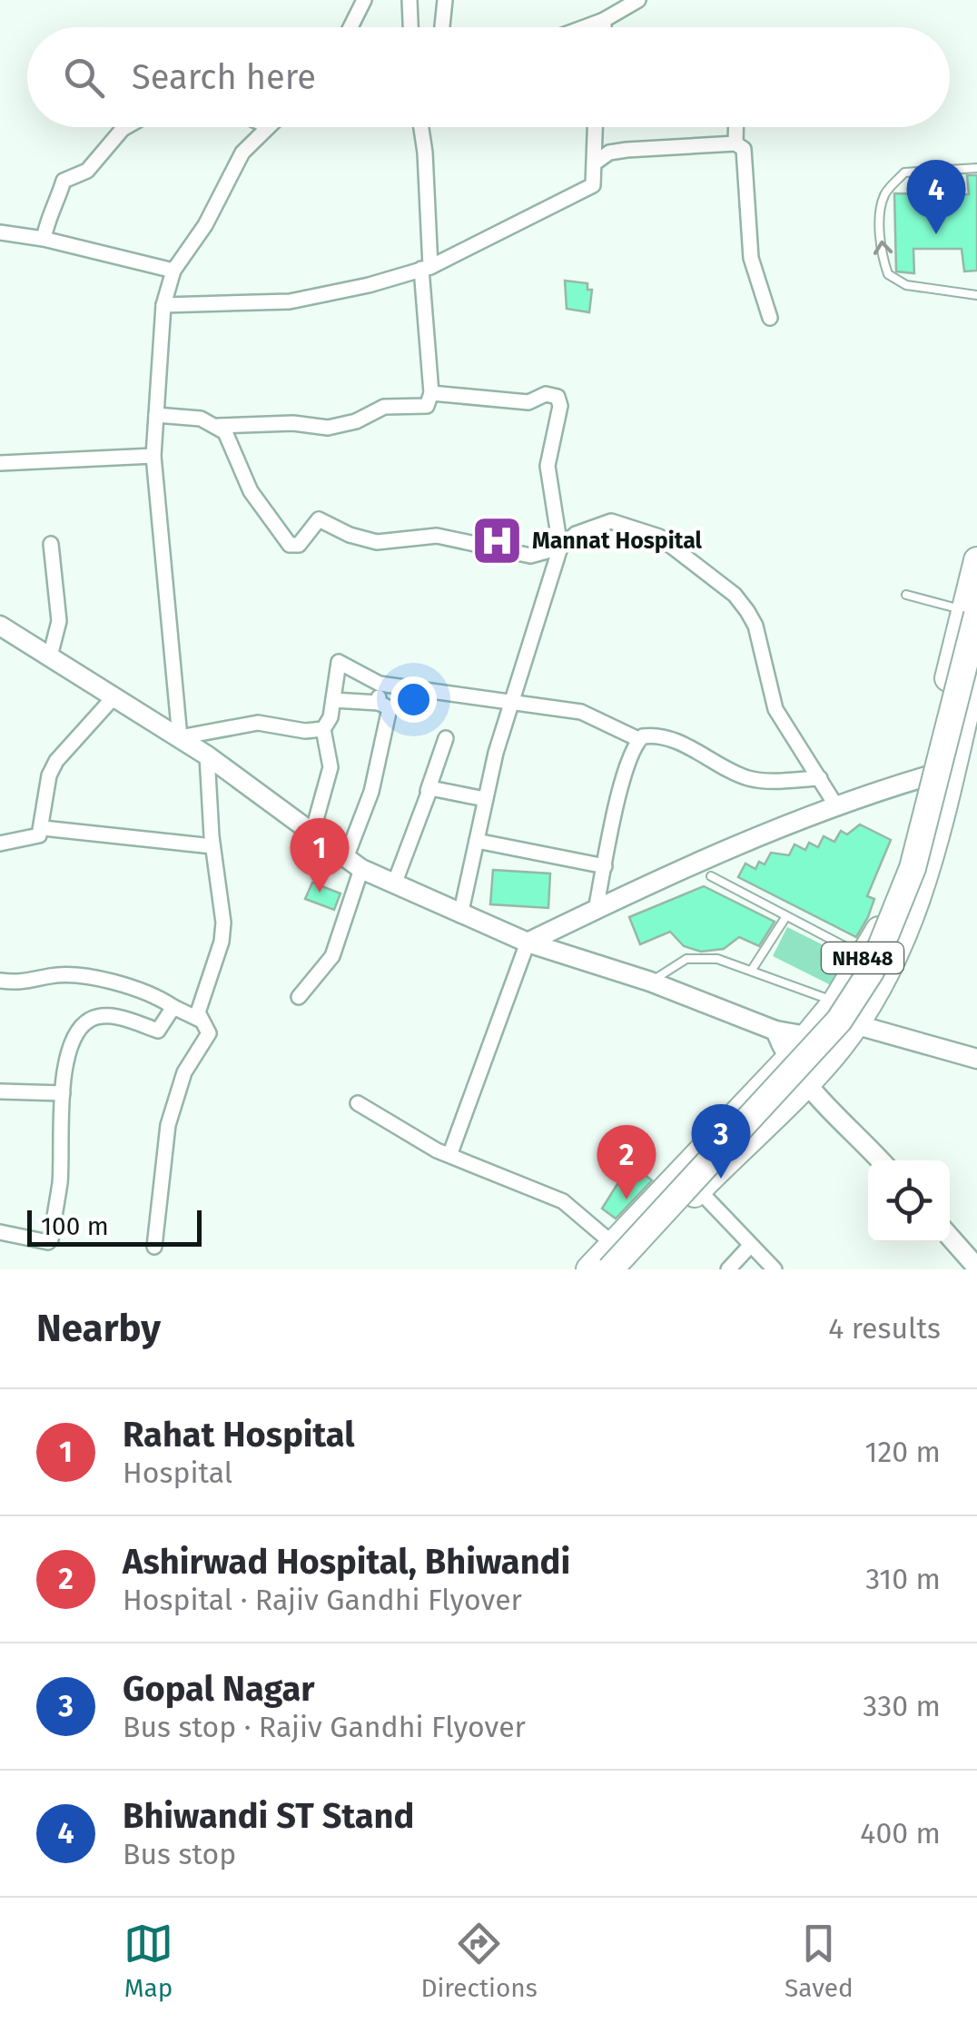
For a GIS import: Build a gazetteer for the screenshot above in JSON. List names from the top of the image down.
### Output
{
  "streets": {
    "highway": ["NH848"]
  },
  "places": {
    "hospital": ["Mannat Hospital"]
  },
  "scale_bar": "100 m",
  "page": {
    "search": "Search here",
    "pins": [
      "4",
      "1",
      "3",
      "2"
    ],
    "scale": "100 m",
    "heading": ["Nearby", "4 results"],
    "list": [
      {
        "mark": "1",
        "name": "Rahat Hospital",
        "note": "Hospital",
        "value": "120 m"
      },
      {
        "mark": "2",
        "name": "Ashirwad Hospital, Bhiwandi",
        "note": "Hospital · Rajiv Gandhi Flyover",
        "value": "310 m"
      },
      {
        "mark": "3",
        "name": "Gopal Nagar",
        "note": "Bus stop · Rajiv Gandhi Flyover",
        "value": "330 m"
      },
      {
        "mark": "4",
        "name": "Bhiwandi ST Stand",
        "note": "Bus stop",
        "value": "400 m"
      }
    ],
    "nav": ["Map", "Directions", "Saved"]
  }
}
